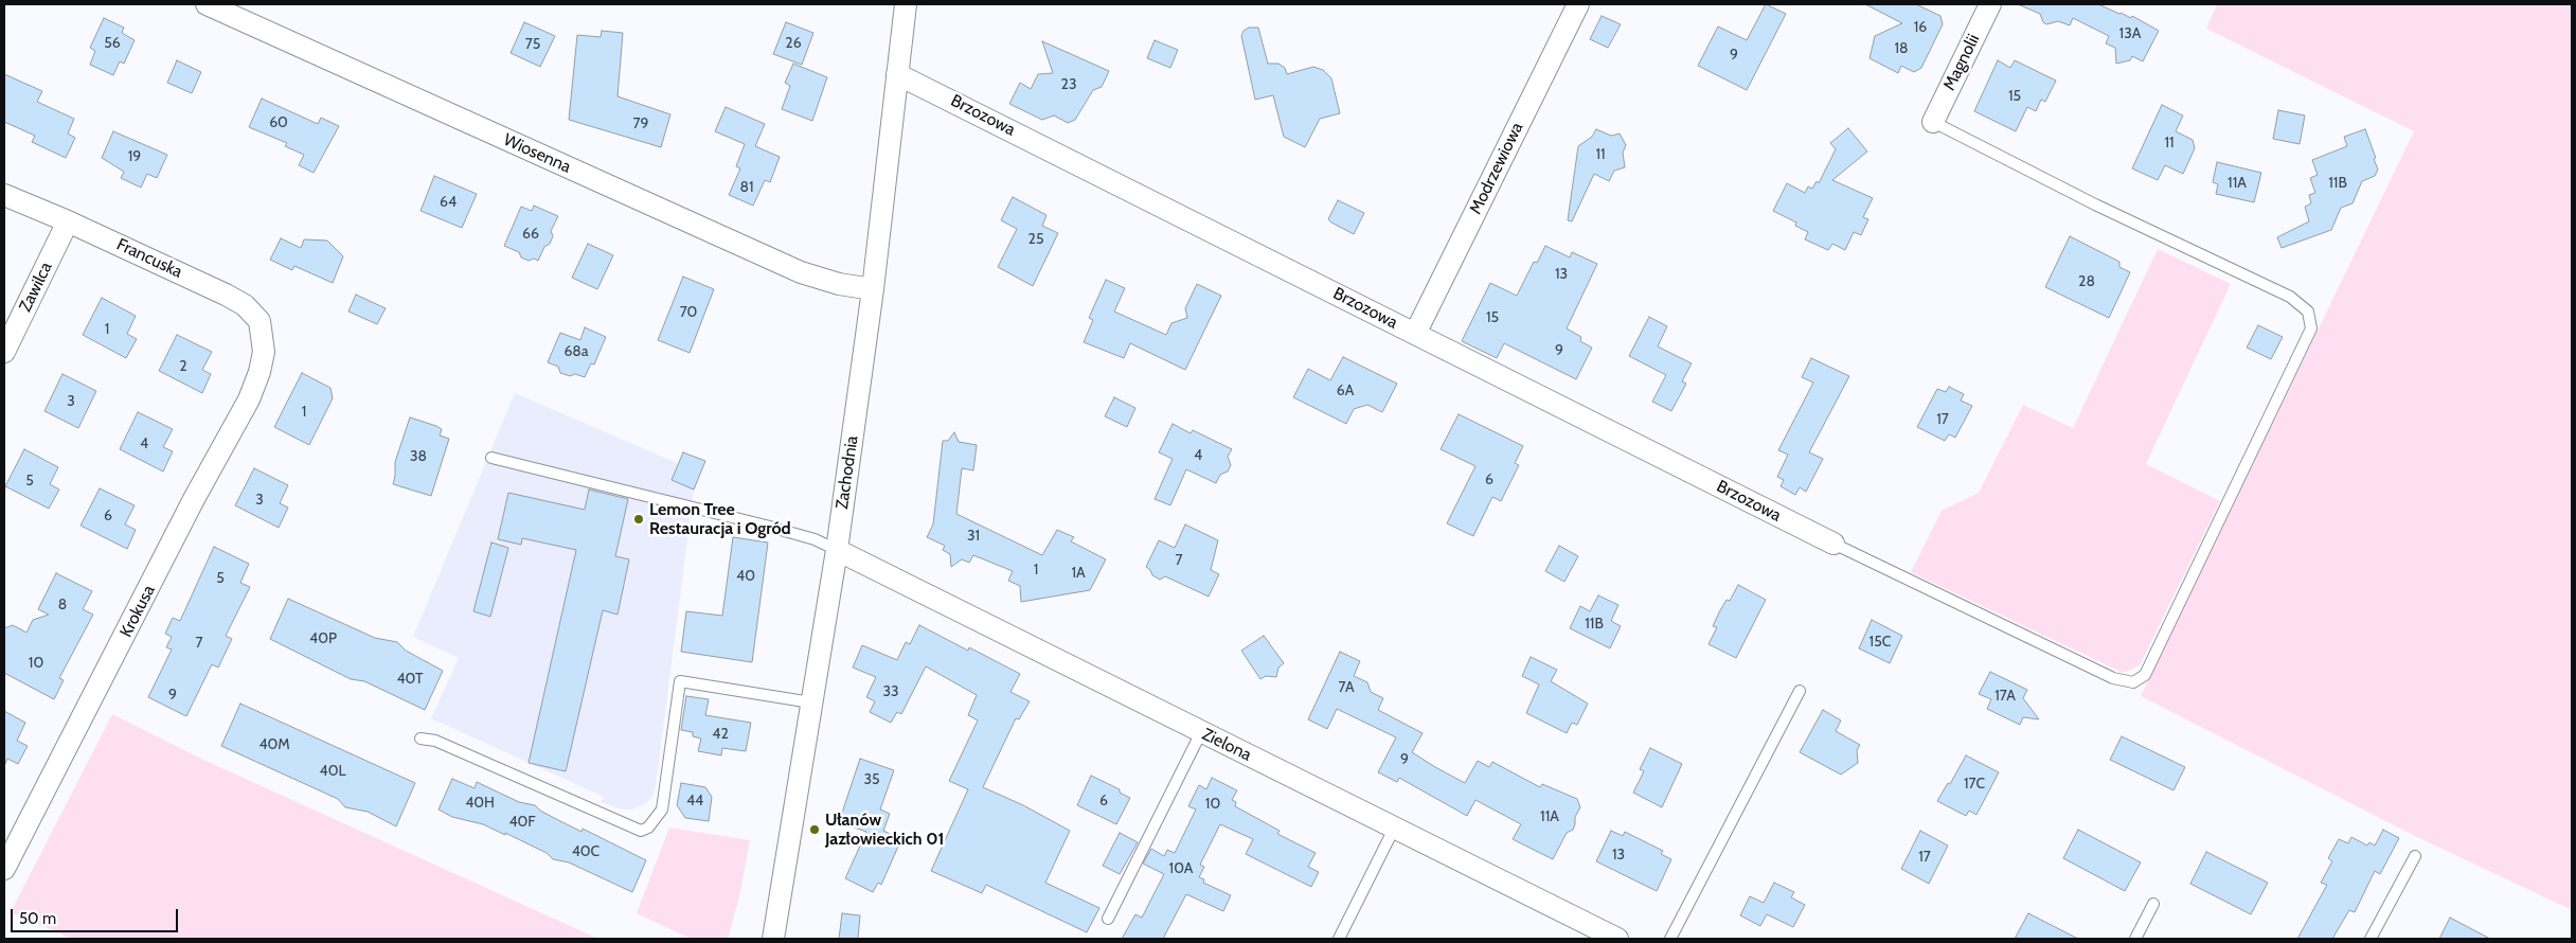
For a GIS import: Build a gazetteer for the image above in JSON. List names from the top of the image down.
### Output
{
  "streets": {
    "street": [
      "Magnolii",
      "Brzozowa",
      "Wiosenna",
      "Modrzewiowa",
      "Francuska",
      "Zawilca",
      "Zachodnia",
      "Krokusa",
      "Zielona"
    ]
  },
  "crossings": [
    ["Brzozowa", "Modrzewiowa"],
    ["Brzozowa", "Zachodnia"],
    ["Wiosenna", "Zachodnia"],
    ["Francuska", "Zawilca"],
    ["Francuska", "Krokusa"],
    ["Zachodnia", "Zielona"]
  ],
  "places": ["Lemon Tree Restauracja i Ogród", "Ułanów Jazłowieckich 01"],
  "house_numbers": [
    "16",
    "13A",
    "56",
    "26",
    "75",
    "18",
    "9",
    "23",
    "15",
    "60",
    "79",
    "11",
    "11",
    "19",
    "11A",
    "11B",
    "81",
    "64",
    "66",
    "25",
    "13",
    "28",
    "70",
    "15",
    "1",
    "9",
    "68a",
    "2",
    "6A",
    "3",
    "1",
    "17",
    "4",
    "4",
    "38",
    "6",
    "5",
    "3",
    "6",
    "31",
    "7",
    "1",
    "1A",
    "40",
    "5",
    "8",
    "11B",
    "40P",
    "15C",
    "7",
    "10",
    "40T",
    "7A",
    "33",
    "9",
    "17A",
    "42",
    "40M",
    "9",
    "40L",
    "35",
    "17C",
    "44",
    "6",
    "40H",
    "10",
    "11A",
    "40F",
    "40C",
    "13",
    "17",
    "10A"
  ],
  "scale_bar": "50 m"
}
